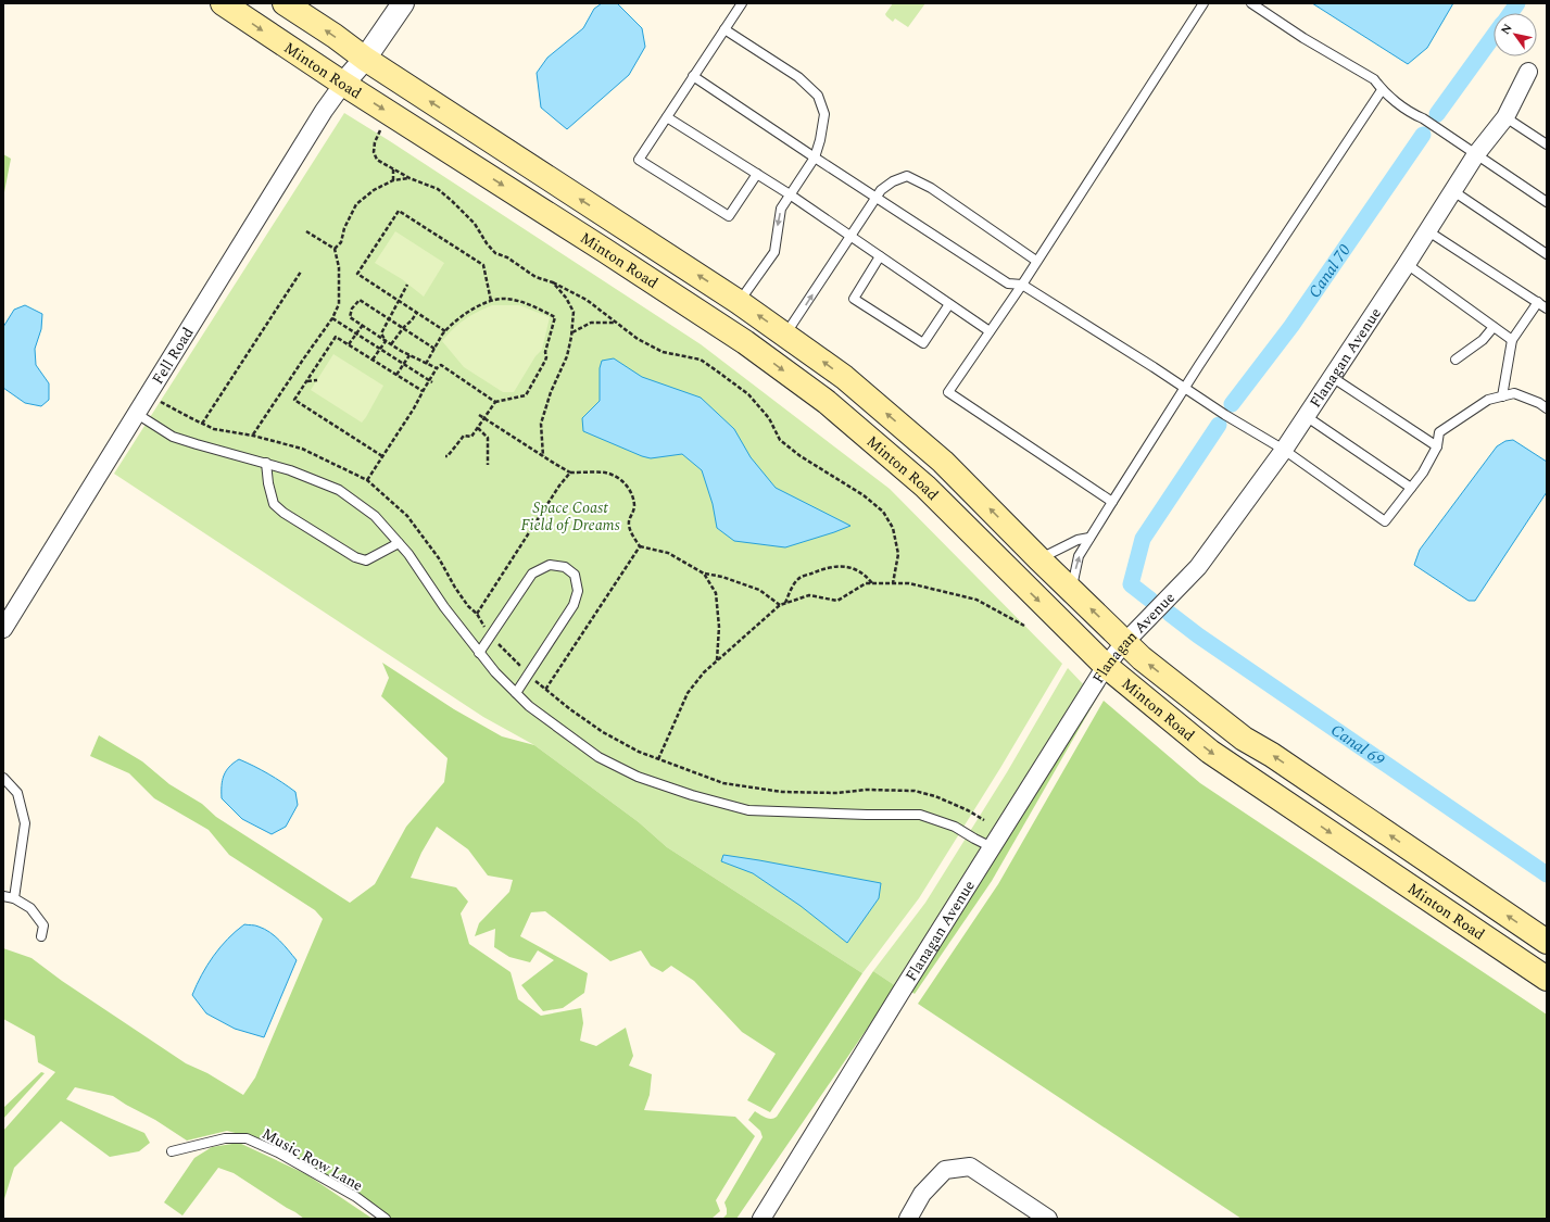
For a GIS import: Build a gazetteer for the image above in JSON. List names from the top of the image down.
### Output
{
  "streets": {
    "main road": ["Minton Road"],
    "street": ["Fell Road", "Flanagan Avenue"],
    "lane": ["Music Row Lane"]
  },
  "crossings": [
    ["Minton Road", "Fell Road"],
    ["Minton Road", "Flanagan Avenue"]
  ],
  "water": ["Canal 70", "Canal 69"],
  "parks": ["Space Coast Field of Dreams"],
  "north": "top left"
}
